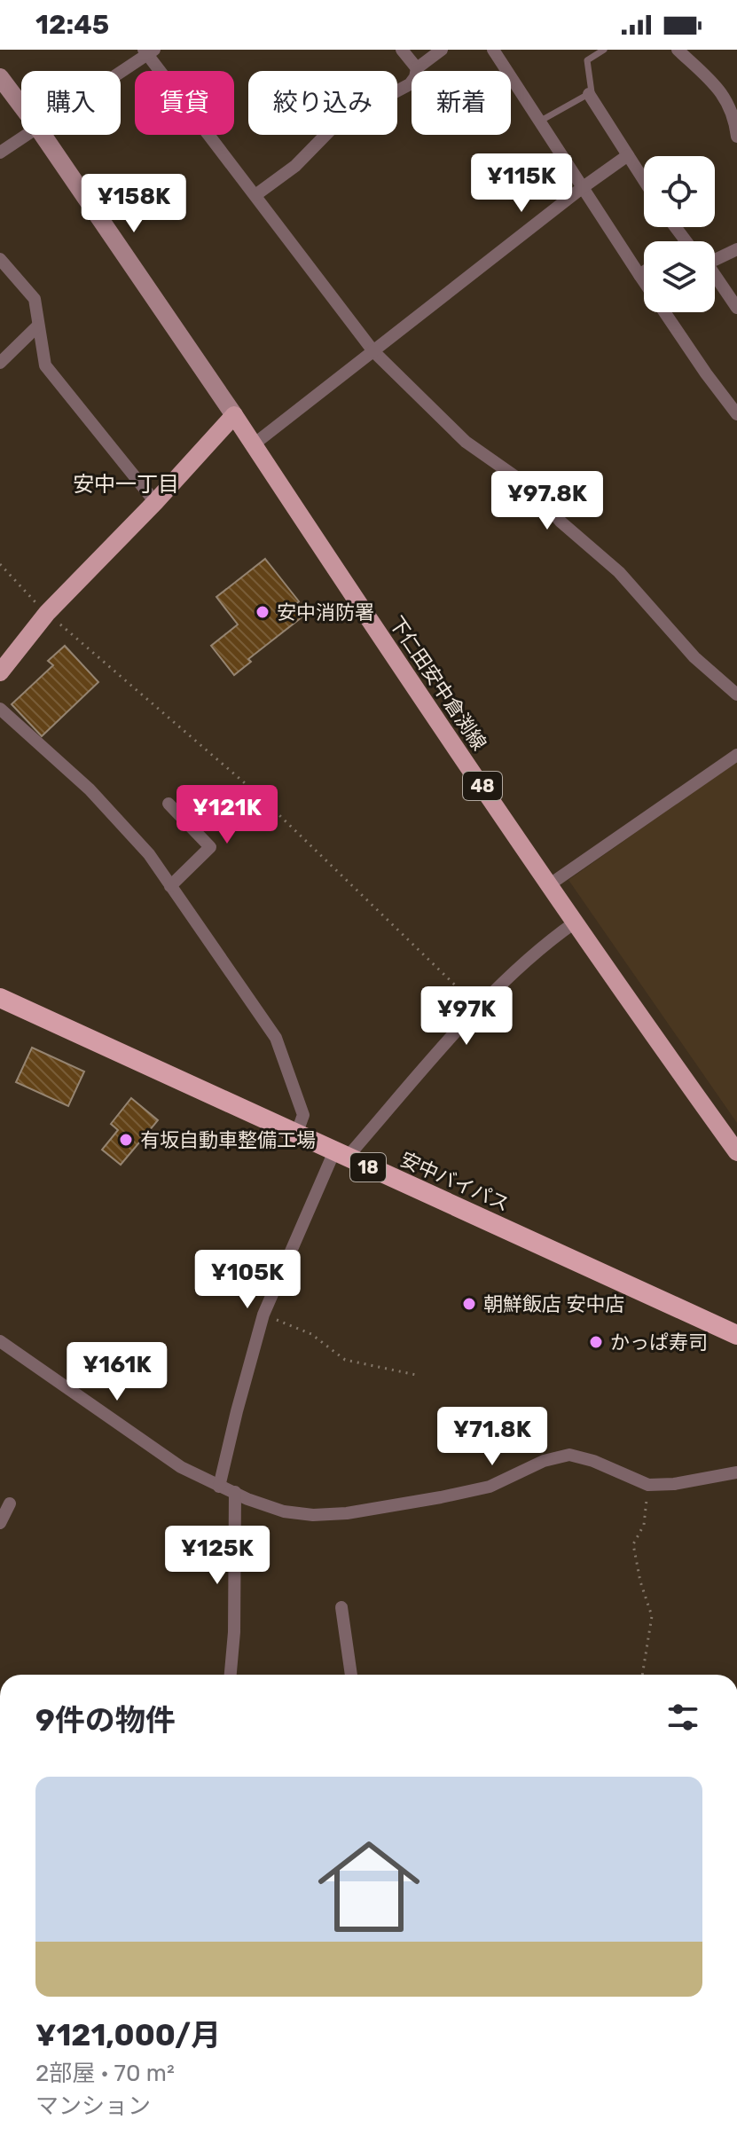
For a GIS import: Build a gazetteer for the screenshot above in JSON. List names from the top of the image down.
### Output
{
  "streets": {
    "highway": ["18", "安中バイパス"],
    "main road": ["下仁田安中倉渕線", "48"]
  },
  "districts": ["安中一丁目"],
  "places": [
    "安中消防署",
    "有坂自動車整備工場",
    "朝鮮飯店 安中店",
    "かっぱ寿司"
  ],
  "page": {
    "status": "12:45",
    "chip": [
      "購入",
      "賃貸",
      "絞り込み",
      "新着"
    ],
    "price": [
      "¥115K",
      "¥158K",
      "¥97.8K",
      "¥121K",
      "¥97K",
      "¥105K",
      "¥161K",
      "¥71.8K",
      "¥125K"
    ],
    "heading": "9件の物件",
    "list": [
      {
        "name": "¥121,000/月",
        "note": "2部屋 · 70 m² · マンション"
      }
    ]
  }
}
